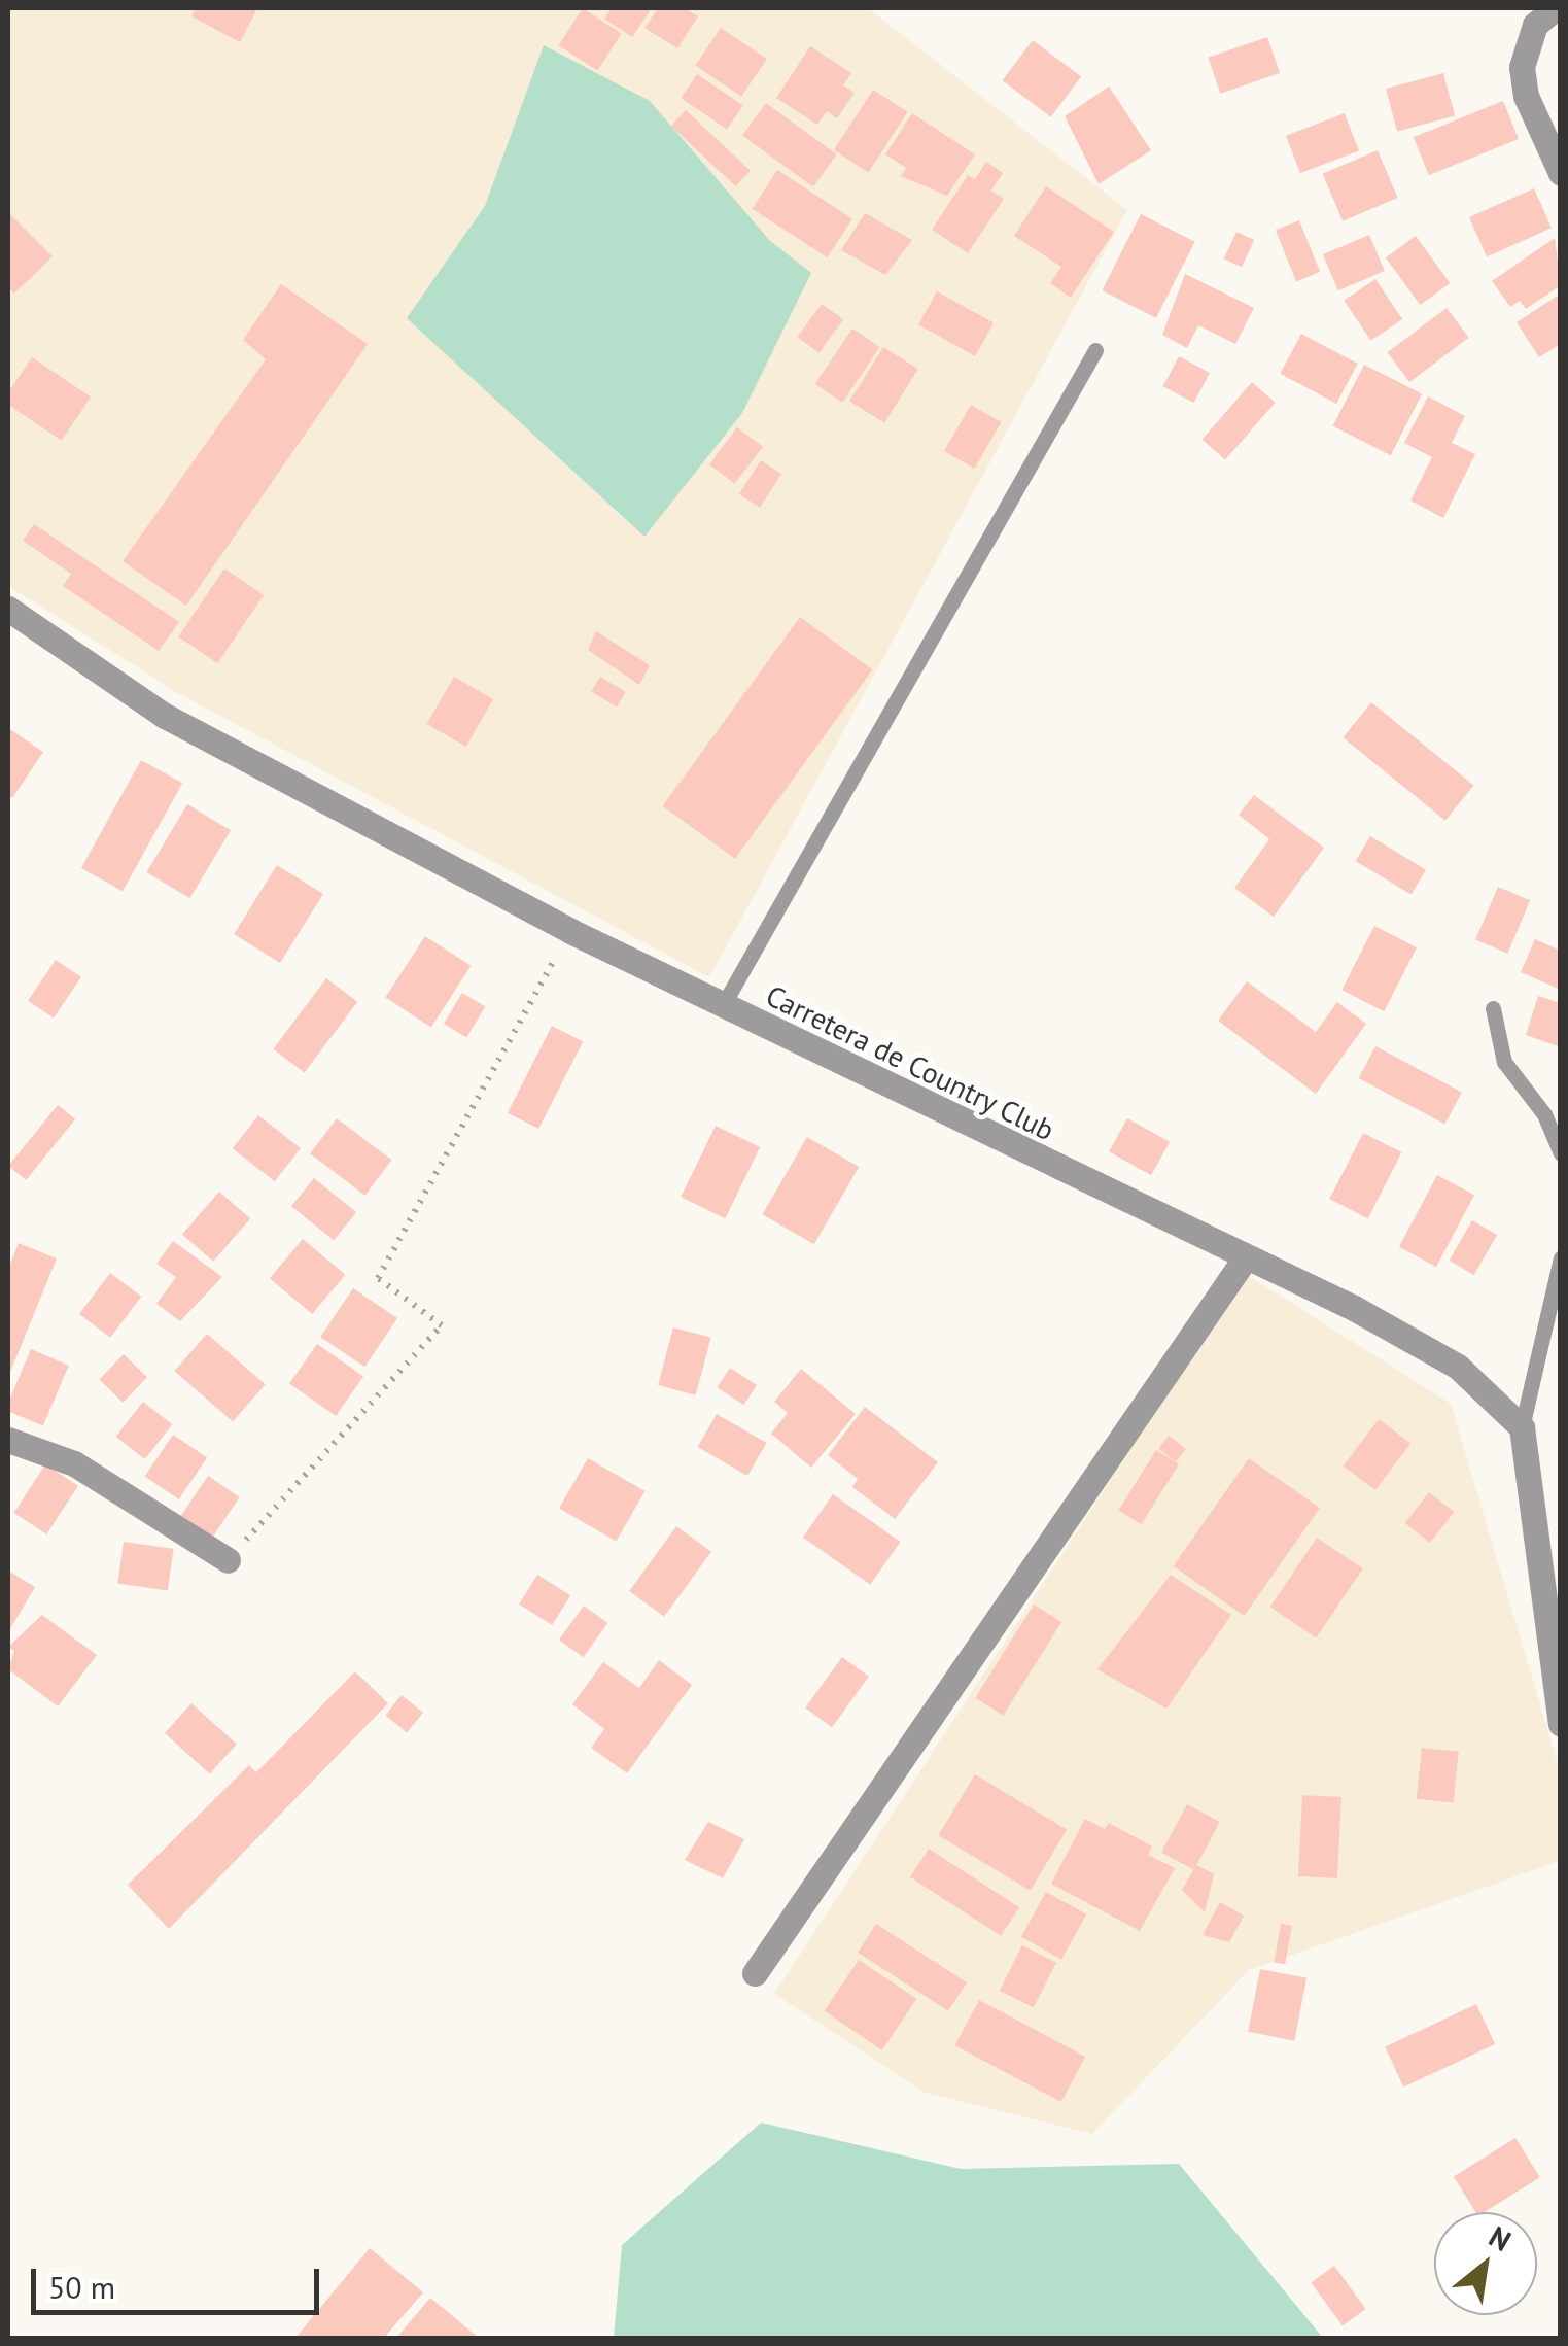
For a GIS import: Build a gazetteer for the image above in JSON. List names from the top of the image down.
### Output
{
  "streets": {
    "street": ["Carretera de Country Club"]
  },
  "scale_bar": "50 m",
  "north": "top right"
}
